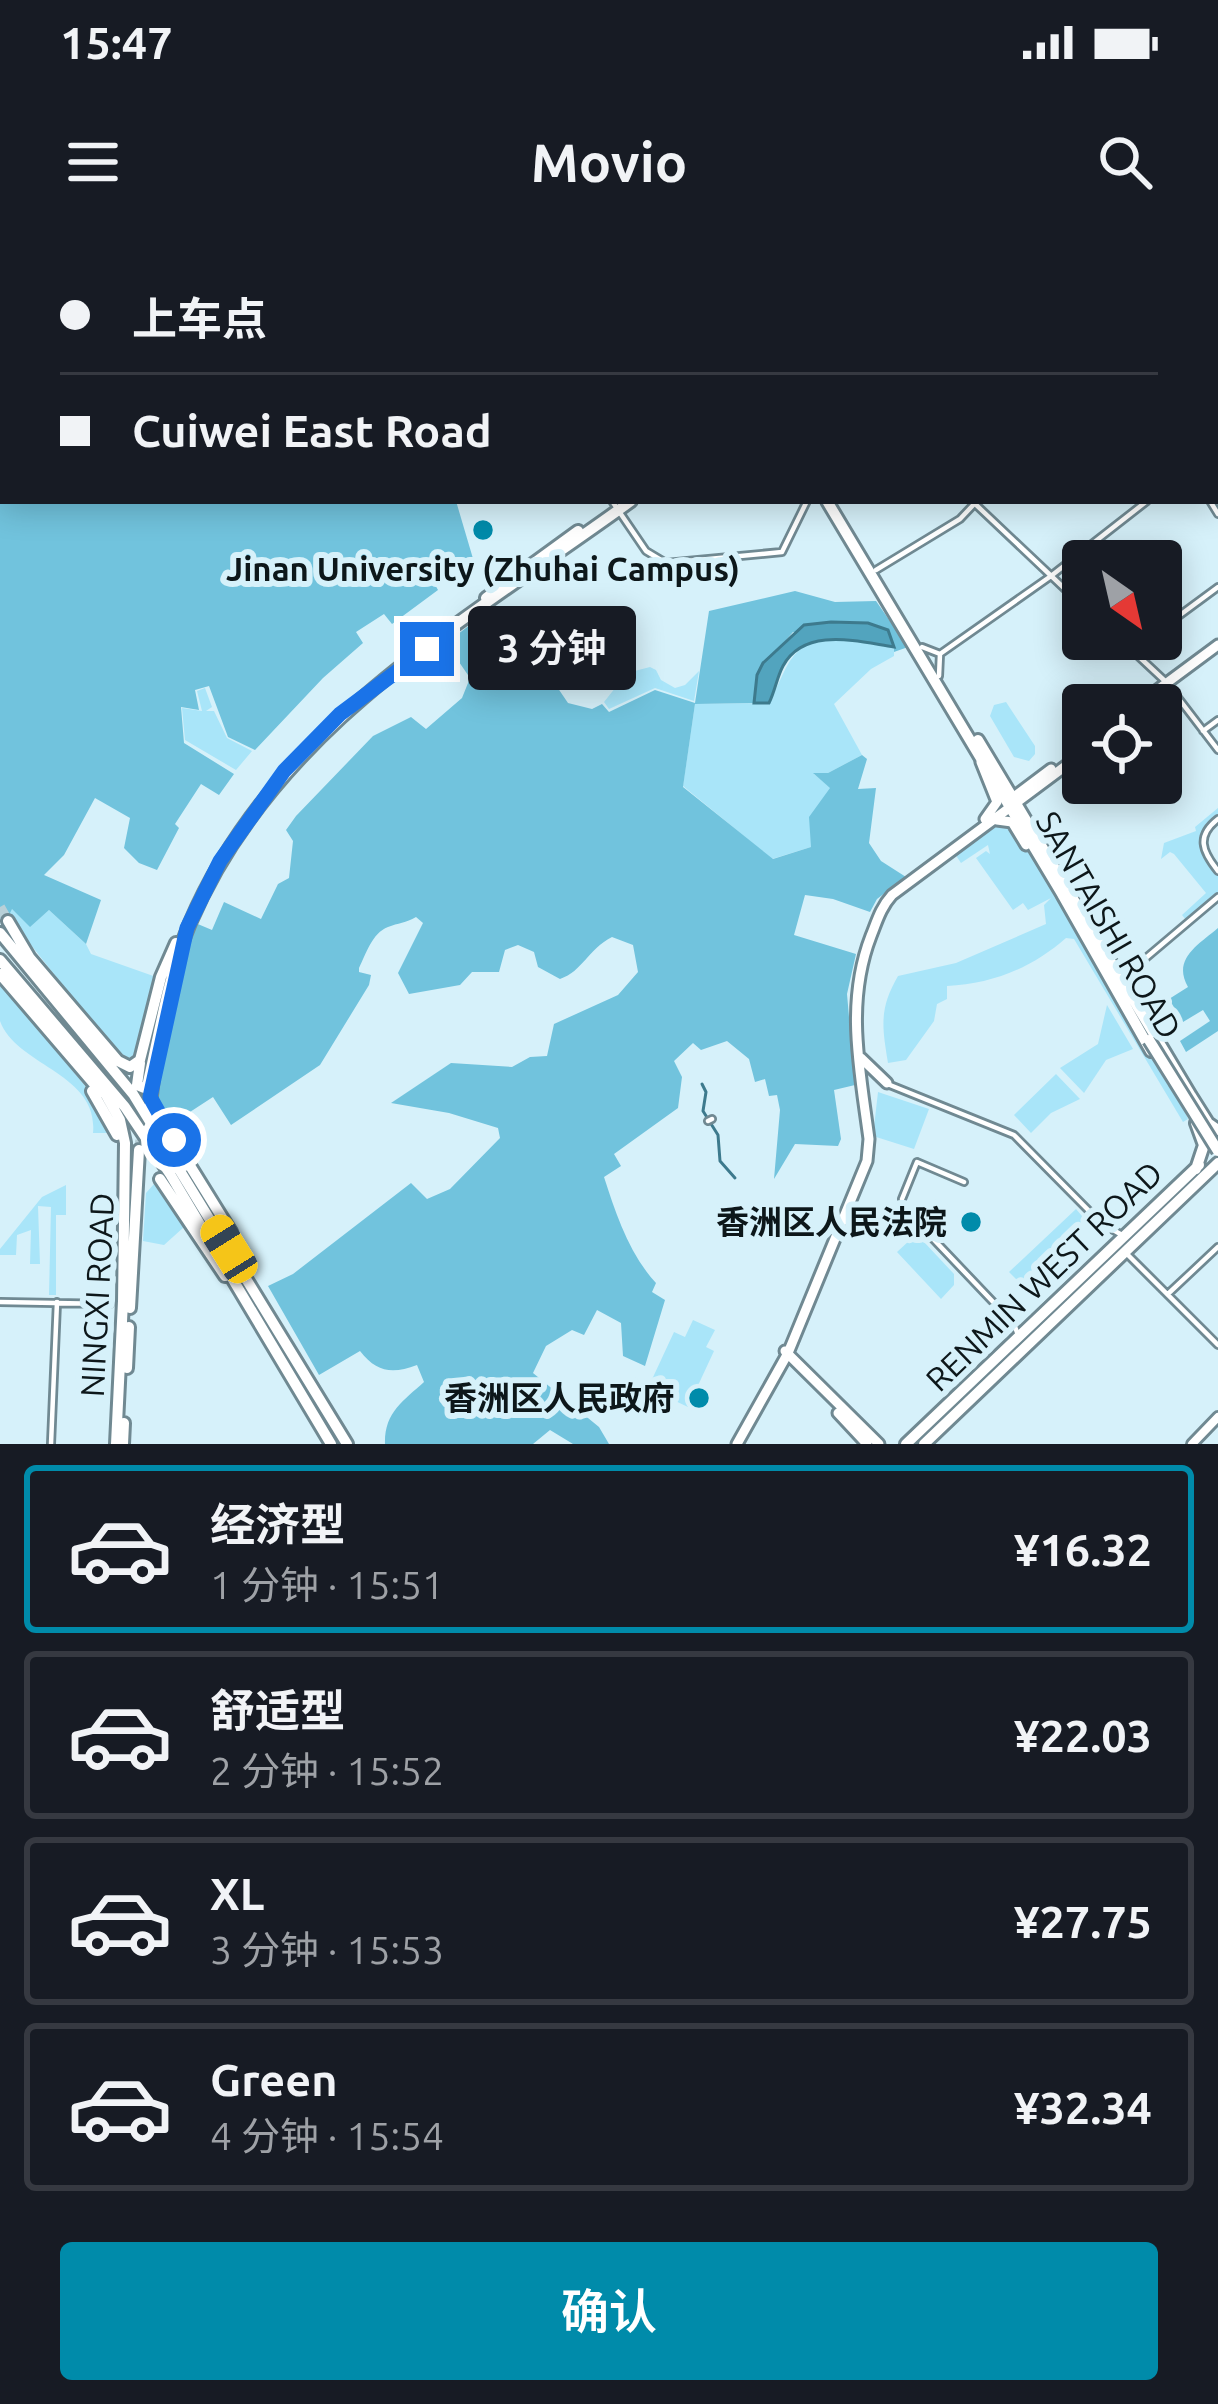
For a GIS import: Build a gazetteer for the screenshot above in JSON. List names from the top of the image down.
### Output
{
  "streets": {
    "main road": ["SANTAISHI ROAD", "RENMIN WEST ROAD", "NINGXI ROAD"]
  },
  "places": ["Jinan University (Zhuhai Campus)", "香洲区人民法院", "香洲区人民政府"],
  "north": "bottom right",
  "page": {
    "status": "15:47",
    "header": "Movio",
    "banner": ["上车点", "Cuiwei East Road"],
    "bubble": "3 分钟",
    "list": [
      {
        "name": "经济型",
        "note": "1 分钟 · 15:51",
        "value": "¥16.32"
      },
      {
        "name": "舒适型",
        "note": "2 分钟 · 15:52",
        "value": "¥22.03"
      },
      {
        "name": "XL",
        "note": "3 分钟 · 15:53",
        "value": "¥27.75"
      },
      {
        "name": "Green",
        "note": "4 分钟 · 15:54",
        "value": "¥32.34"
      }
    ],
    "buttons": "确认"
  }
}
